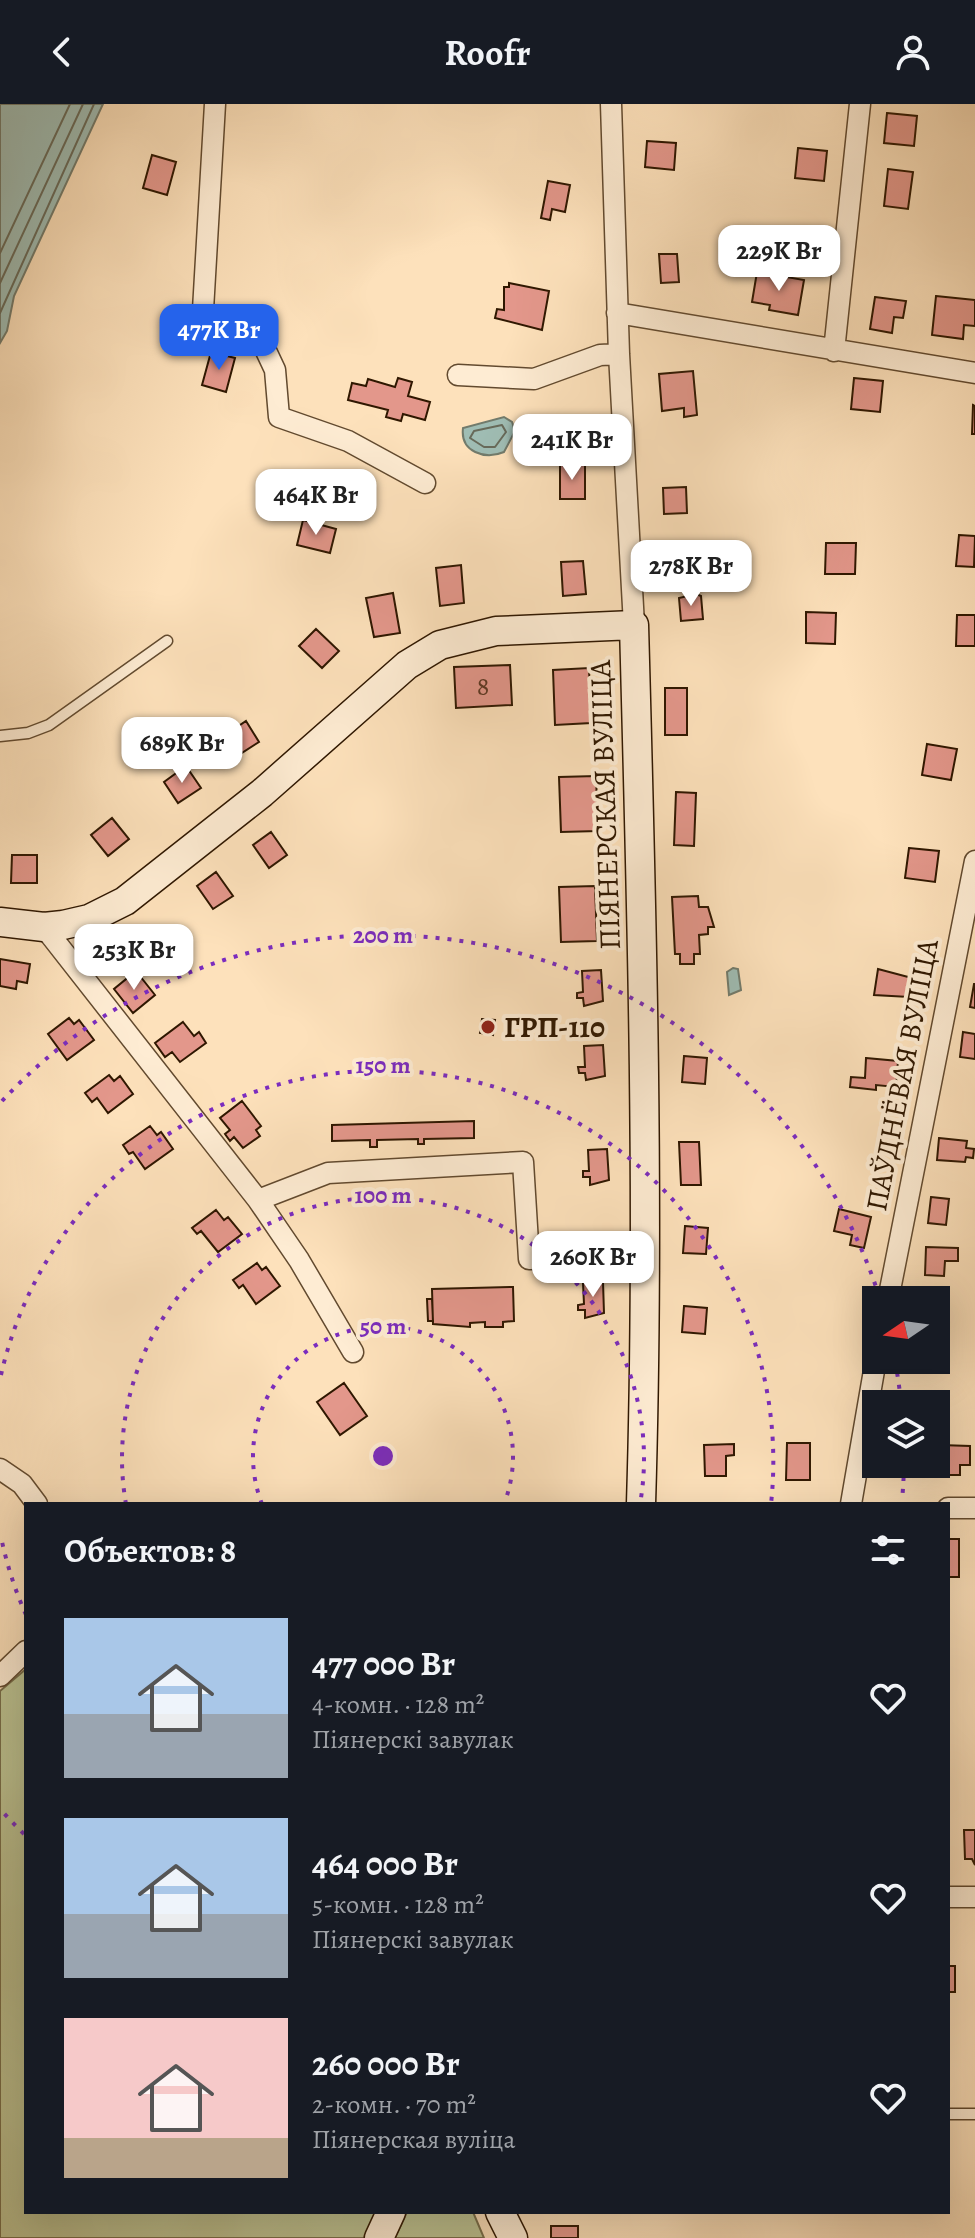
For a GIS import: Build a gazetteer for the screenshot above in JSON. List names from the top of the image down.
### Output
{
  "streets": {
    "street": ["ПІЯНЕРСКАЯ ВУЛІЦА", "ПАЎДНЁВАЯ ВУЛІЦА"]
  },
  "places": ["ГРП-110"],
  "house_numbers": ["8"],
  "north": "left",
  "page": {
    "header": "Roofr",
    "price": [
      "229K Br",
      "477K Br",
      "241K Br",
      "464K Br",
      "278K Br",
      "689K Br",
      "253K Br",
      "260K Br"
    ],
    "heading": "Объектов: 8",
    "list": [
      {
        "name": "477 000 Br",
        "note": "4-комн. · 128 m² · Піянерскі завулак"
      },
      {
        "name": "464 000 Br",
        "note": "5-комн. · 128 m² · Піянерскі завулак"
      },
      {
        "name": "260 000 Br",
        "note": "2-комн. · 70 m² · Піянерская вуліца"
      }
    ]
  },
  "rings": [
    "200 m",
    "150 m",
    "100 m",
    "50 m"
  ]
}
